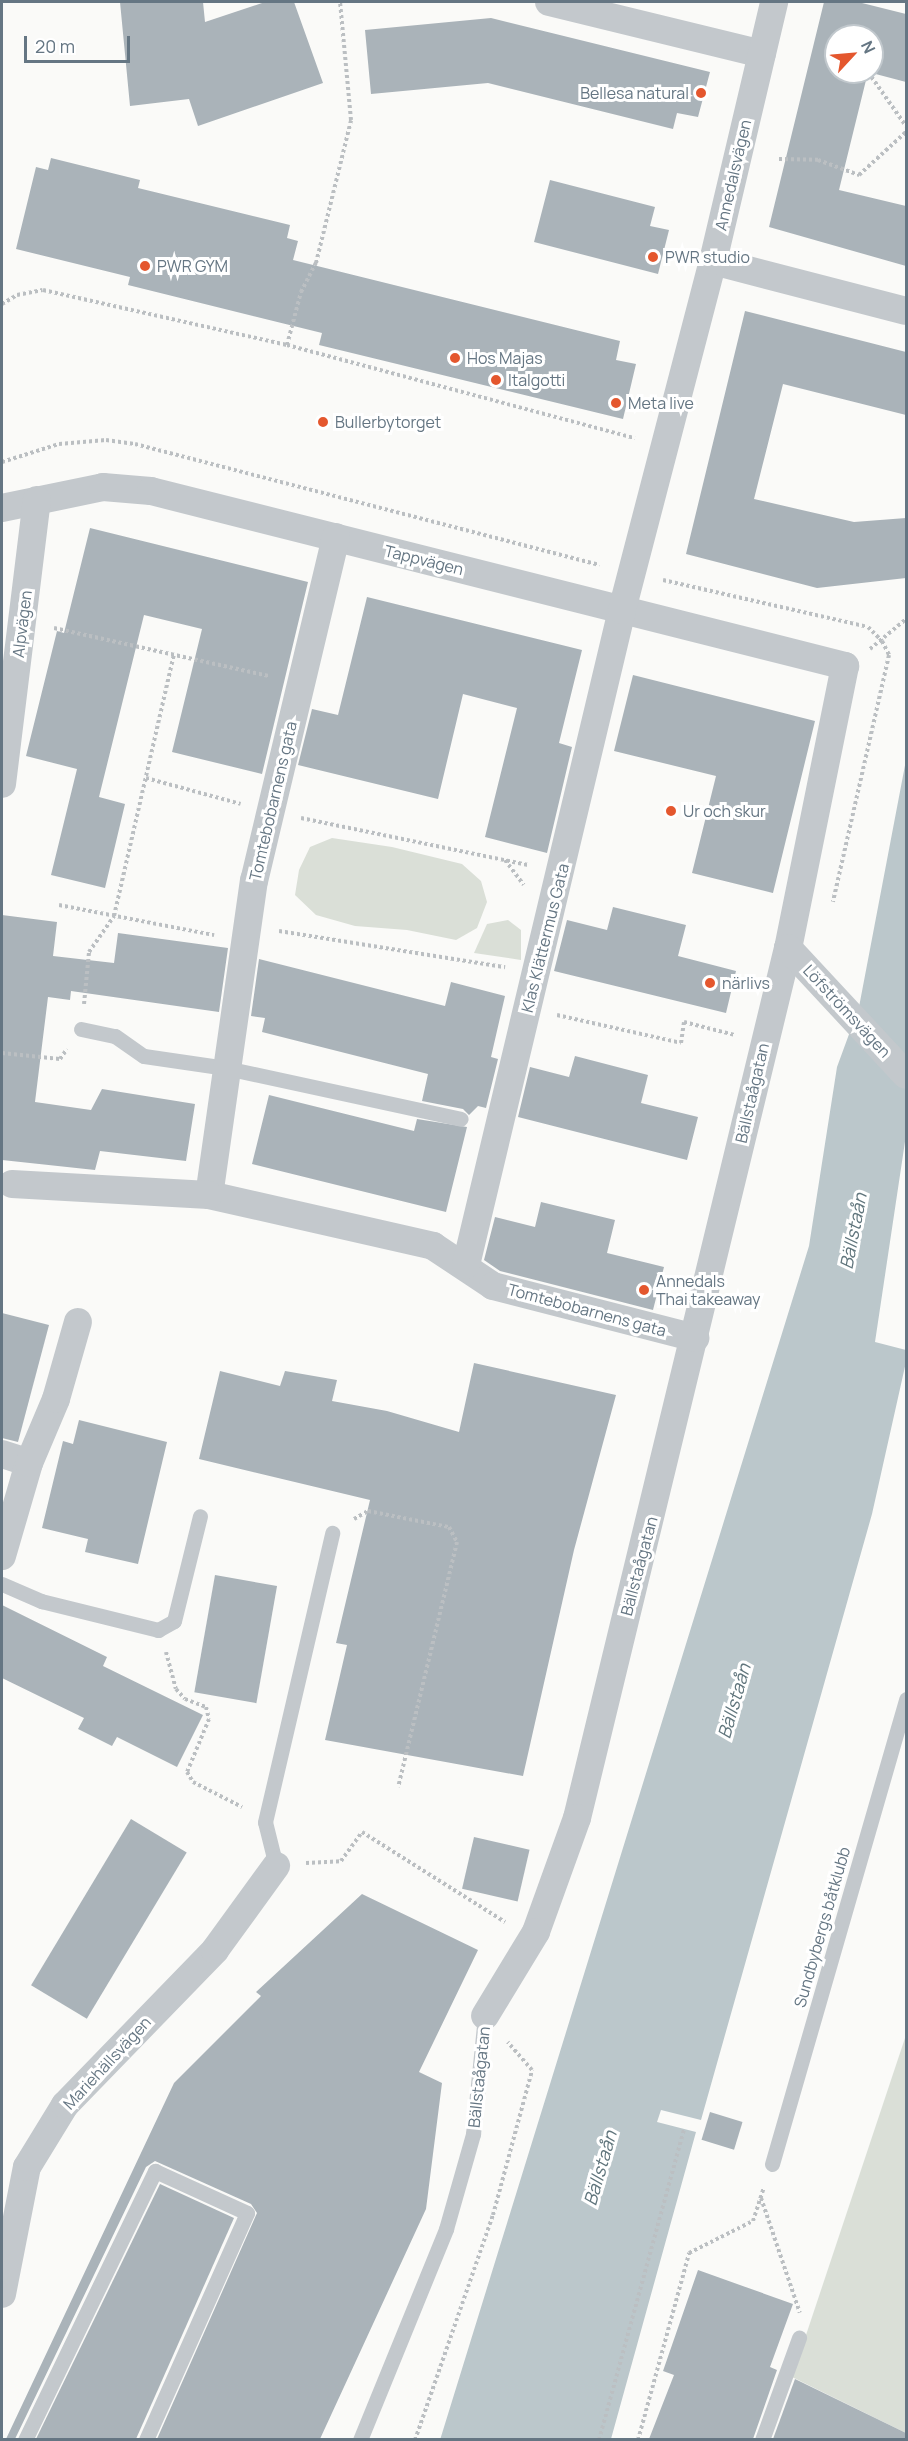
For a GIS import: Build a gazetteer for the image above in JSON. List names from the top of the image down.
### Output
{
  "streets": {
    "street": [
      "Annedalsvägen",
      "Tappvägen",
      "Alpvägen",
      "Tomtebobarnens gata",
      "Klas Klättermus Gata",
      "Löfströmsvägen",
      "Bällstaågatan",
      "Mariehällsvägen"
    ],
    "lane": ["Sundbybergs båtklubb"]
  },
  "crossings": [
    ["Annedalsvägen", "Tappvägen"],
    ["Annedalsvägen", "Klas Klättermus Gata"],
    ["Tappvägen", "Alpvägen"],
    ["Tappvägen", "Tomtebobarnens gata"],
    ["Tappvägen", "Klas Klättermus Gata"],
    ["Tappvägen", "Bällstaågatan"],
    ["Tomtebobarnens gata", "Klas Klättermus Gata"],
    ["Tomtebobarnens gata", "Bällstaågatan"],
    ["Löfströmsvägen", "Bällstaågatan"]
  ],
  "water": ["Bällstaån"],
  "places": [
    "Bellesa natural",
    "PWR studio",
    "PWR GYM",
    "Hos Majas",
    "Italgotti",
    "Meta live",
    "Bullerbytorget",
    "Ur och skur",
    "närlivs",
    "Annedals Thai takeaway"
  ],
  "scale_bar": "20 m",
  "north": "top right"
}
